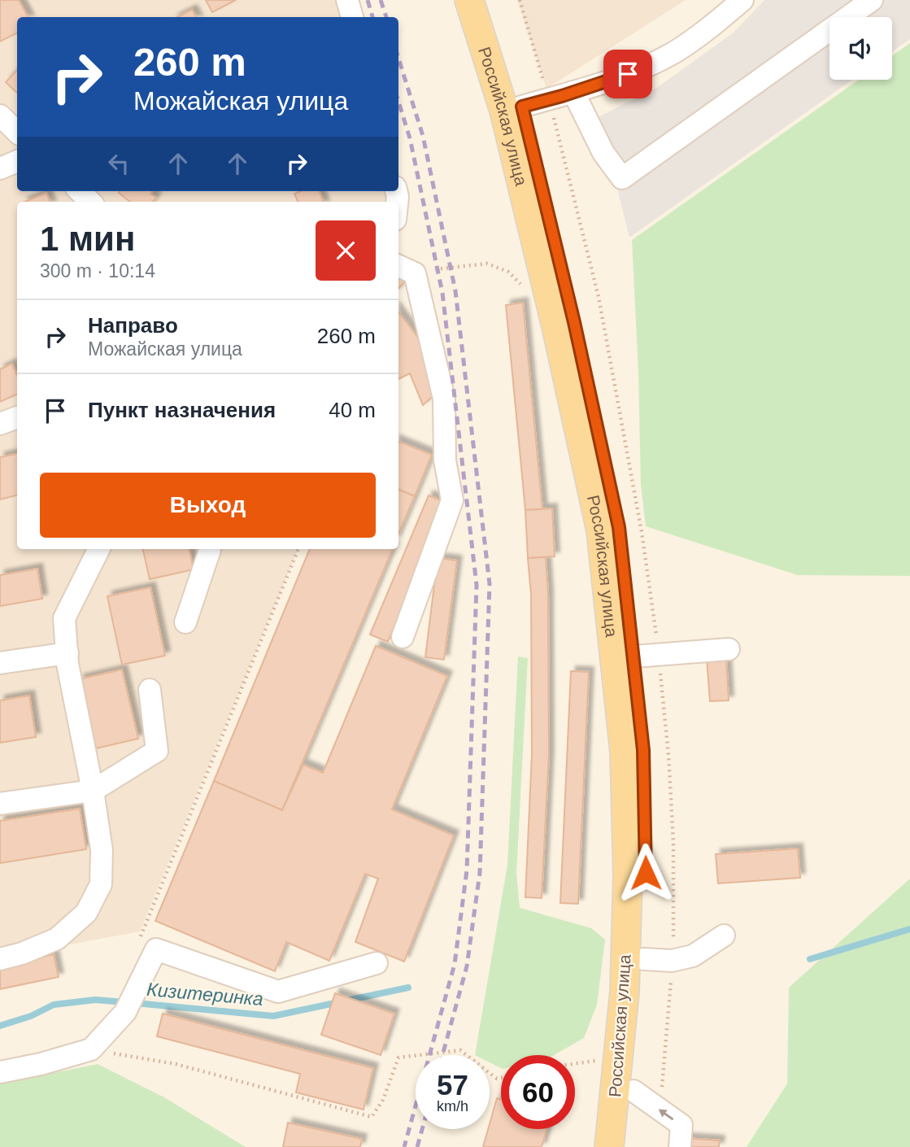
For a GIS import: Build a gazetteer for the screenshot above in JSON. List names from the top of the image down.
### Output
{
  "streets": {
    "main road": ["Российская улица"]
  },
  "water": ["Кизитеринка"],
  "page": {
    "turn": ["260 m", "Можайская улица"],
    "heading": ["1 мин", "300 m · 10:14"],
    "list": [
      {
        "name": "Направо",
        "note": "Можайская улица",
        "value": "260 m"
      },
      {
        "name": "Пункт назначения",
        "value": "40 m"
      }
    ],
    "buttons": "Выход",
    "speed": "57 km/h",
    "limit": "60"
  }
}
